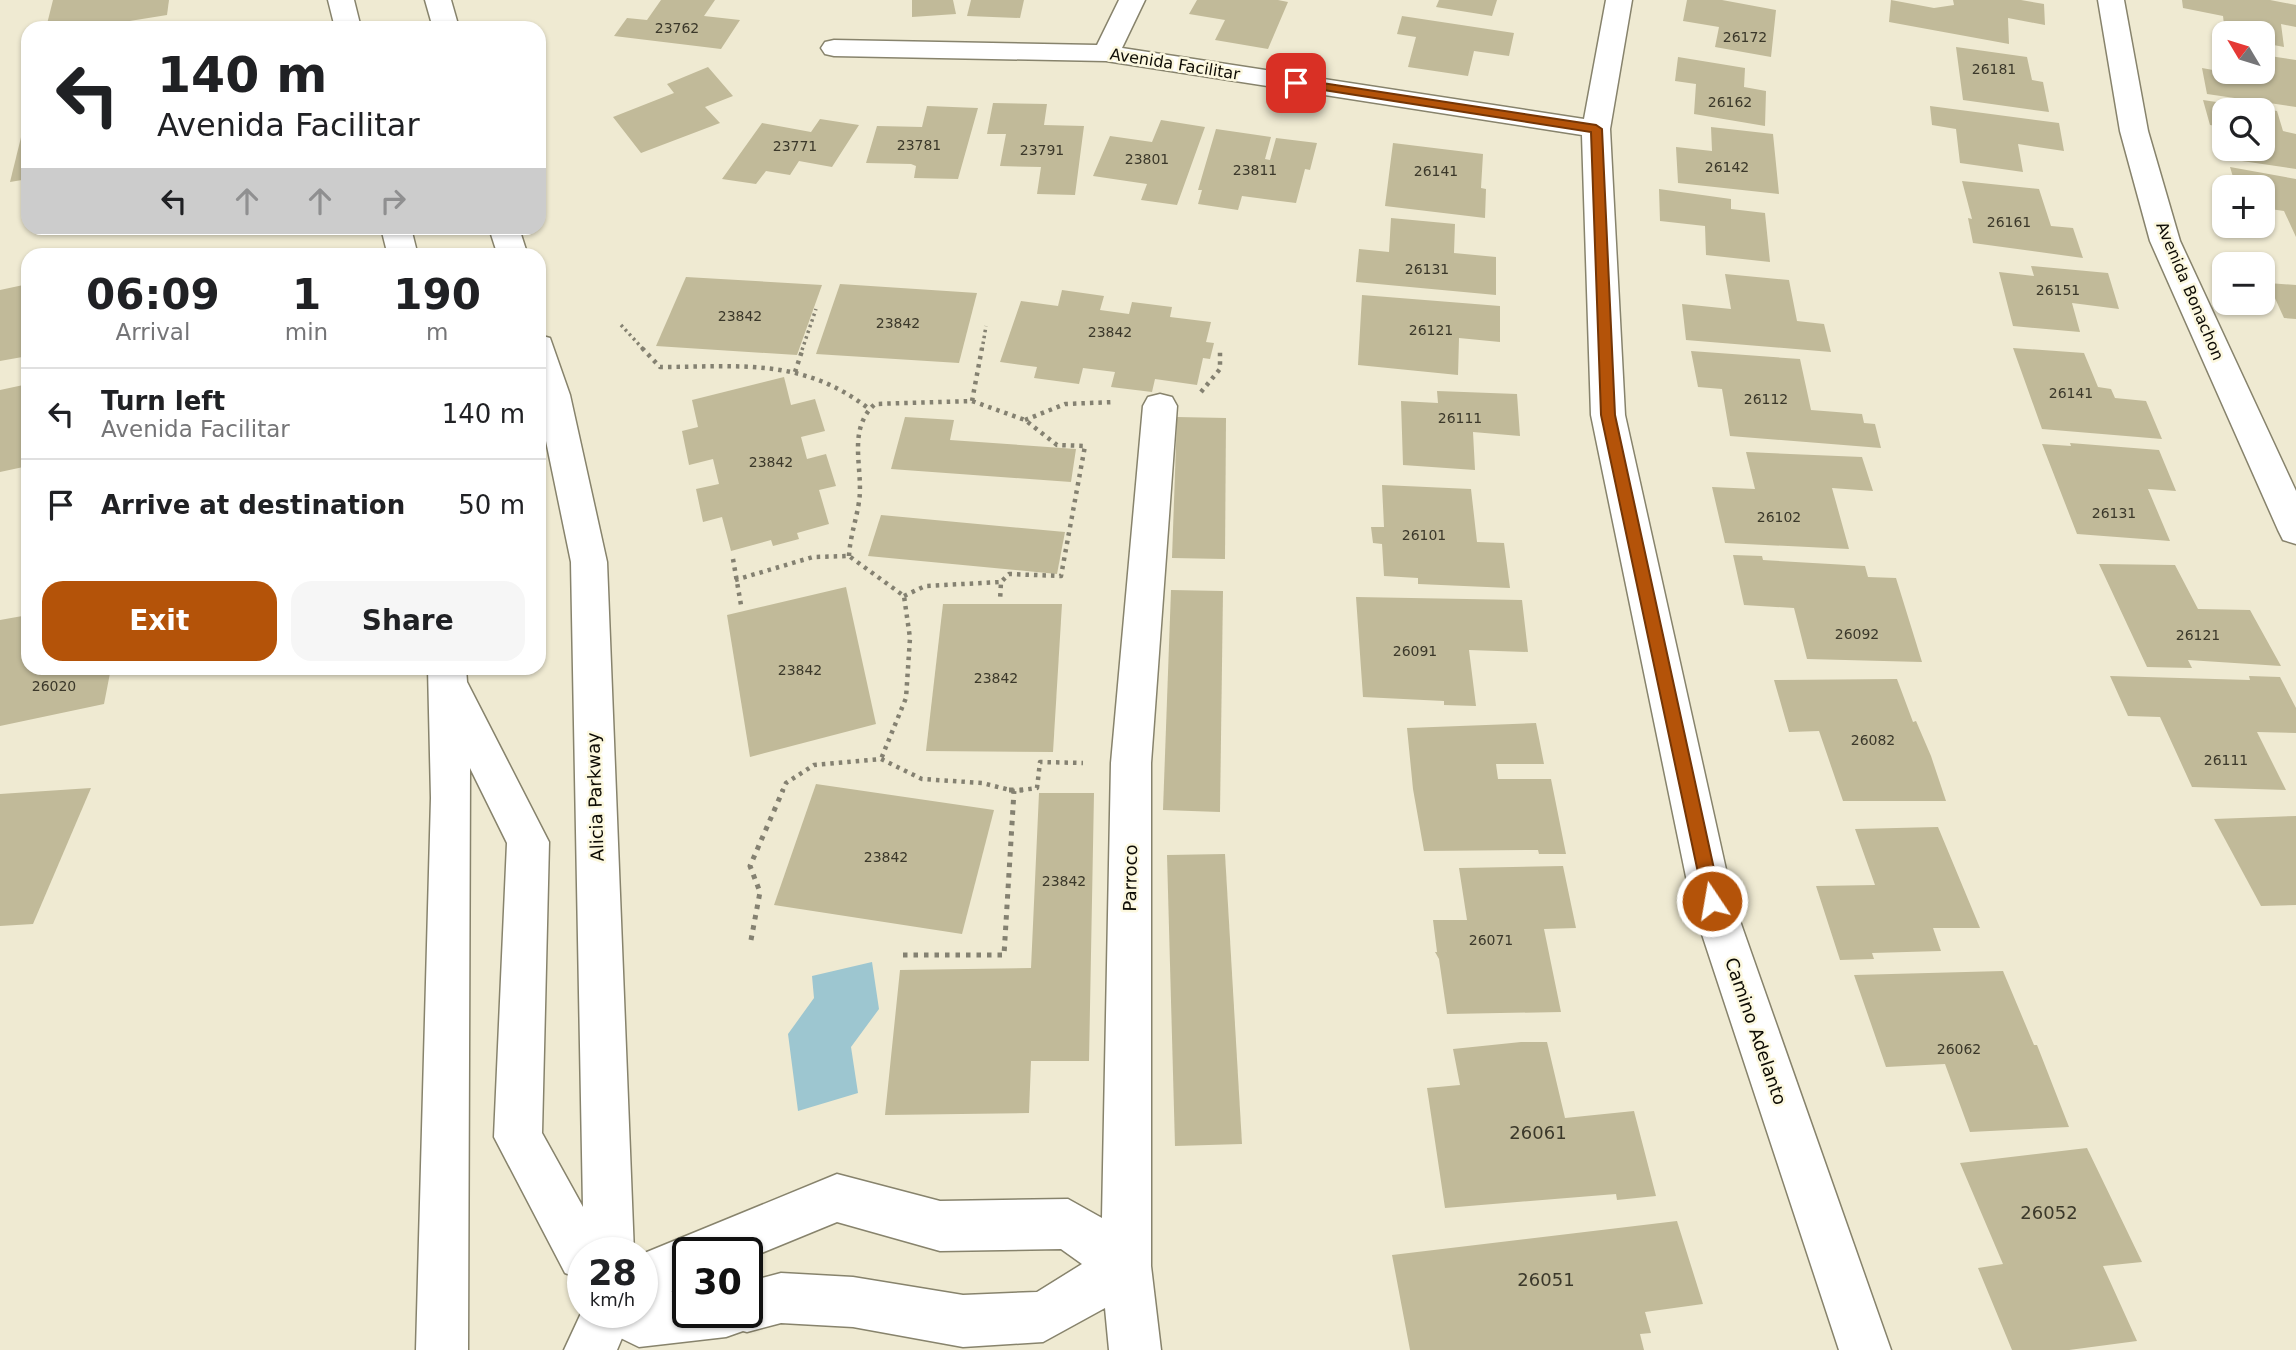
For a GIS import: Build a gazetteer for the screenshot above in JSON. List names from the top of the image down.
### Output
{
  "streets": {
    "street": [
      "Avenida Facilitar",
      "Avenida Bonachon",
      "Alicia Parkway",
      "Parroco",
      "Camino Adelanto"
    ]
  },
  "crossings": [
    ["Avenida Facilitar", "Camino Adelanto"]
  ],
  "house_numbers": [
    "23762",
    "26172",
    "26181",
    "26162",
    "23781",
    "23771",
    "23791",
    "23801",
    "26142",
    "23811",
    "26141",
    "26161",
    "26131",
    "26151",
    "23842",
    "23842",
    "26121",
    "23842",
    "26141",
    "26112",
    "26111",
    "23842",
    "26131",
    "26102",
    "26101",
    "26092",
    "26121",
    "26091",
    "23842",
    "23842",
    "26020",
    "26082",
    "26111",
    "23842",
    "23842",
    "26071",
    "26062",
    "26061",
    "26052",
    "26051"
  ],
  "north": "top left",
  "page": {
    "map_buttons": ["+", "−"],
    "turn": ["140 m", "Avenida Facilitar"],
    "eta": [
      "06:09",
      "Arrival",
      "1",
      "min",
      "190",
      "m"
    ],
    "list": [
      {
        "name": "Turn left",
        "note": "Avenida Facilitar",
        "value": "140 m"
      },
      {
        "name": "Arrive at destination",
        "value": "50 m"
      }
    ],
    "buttons": ["Exit", "Share"],
    "speed": "28 km/h",
    "limit": "30"
  }
}
